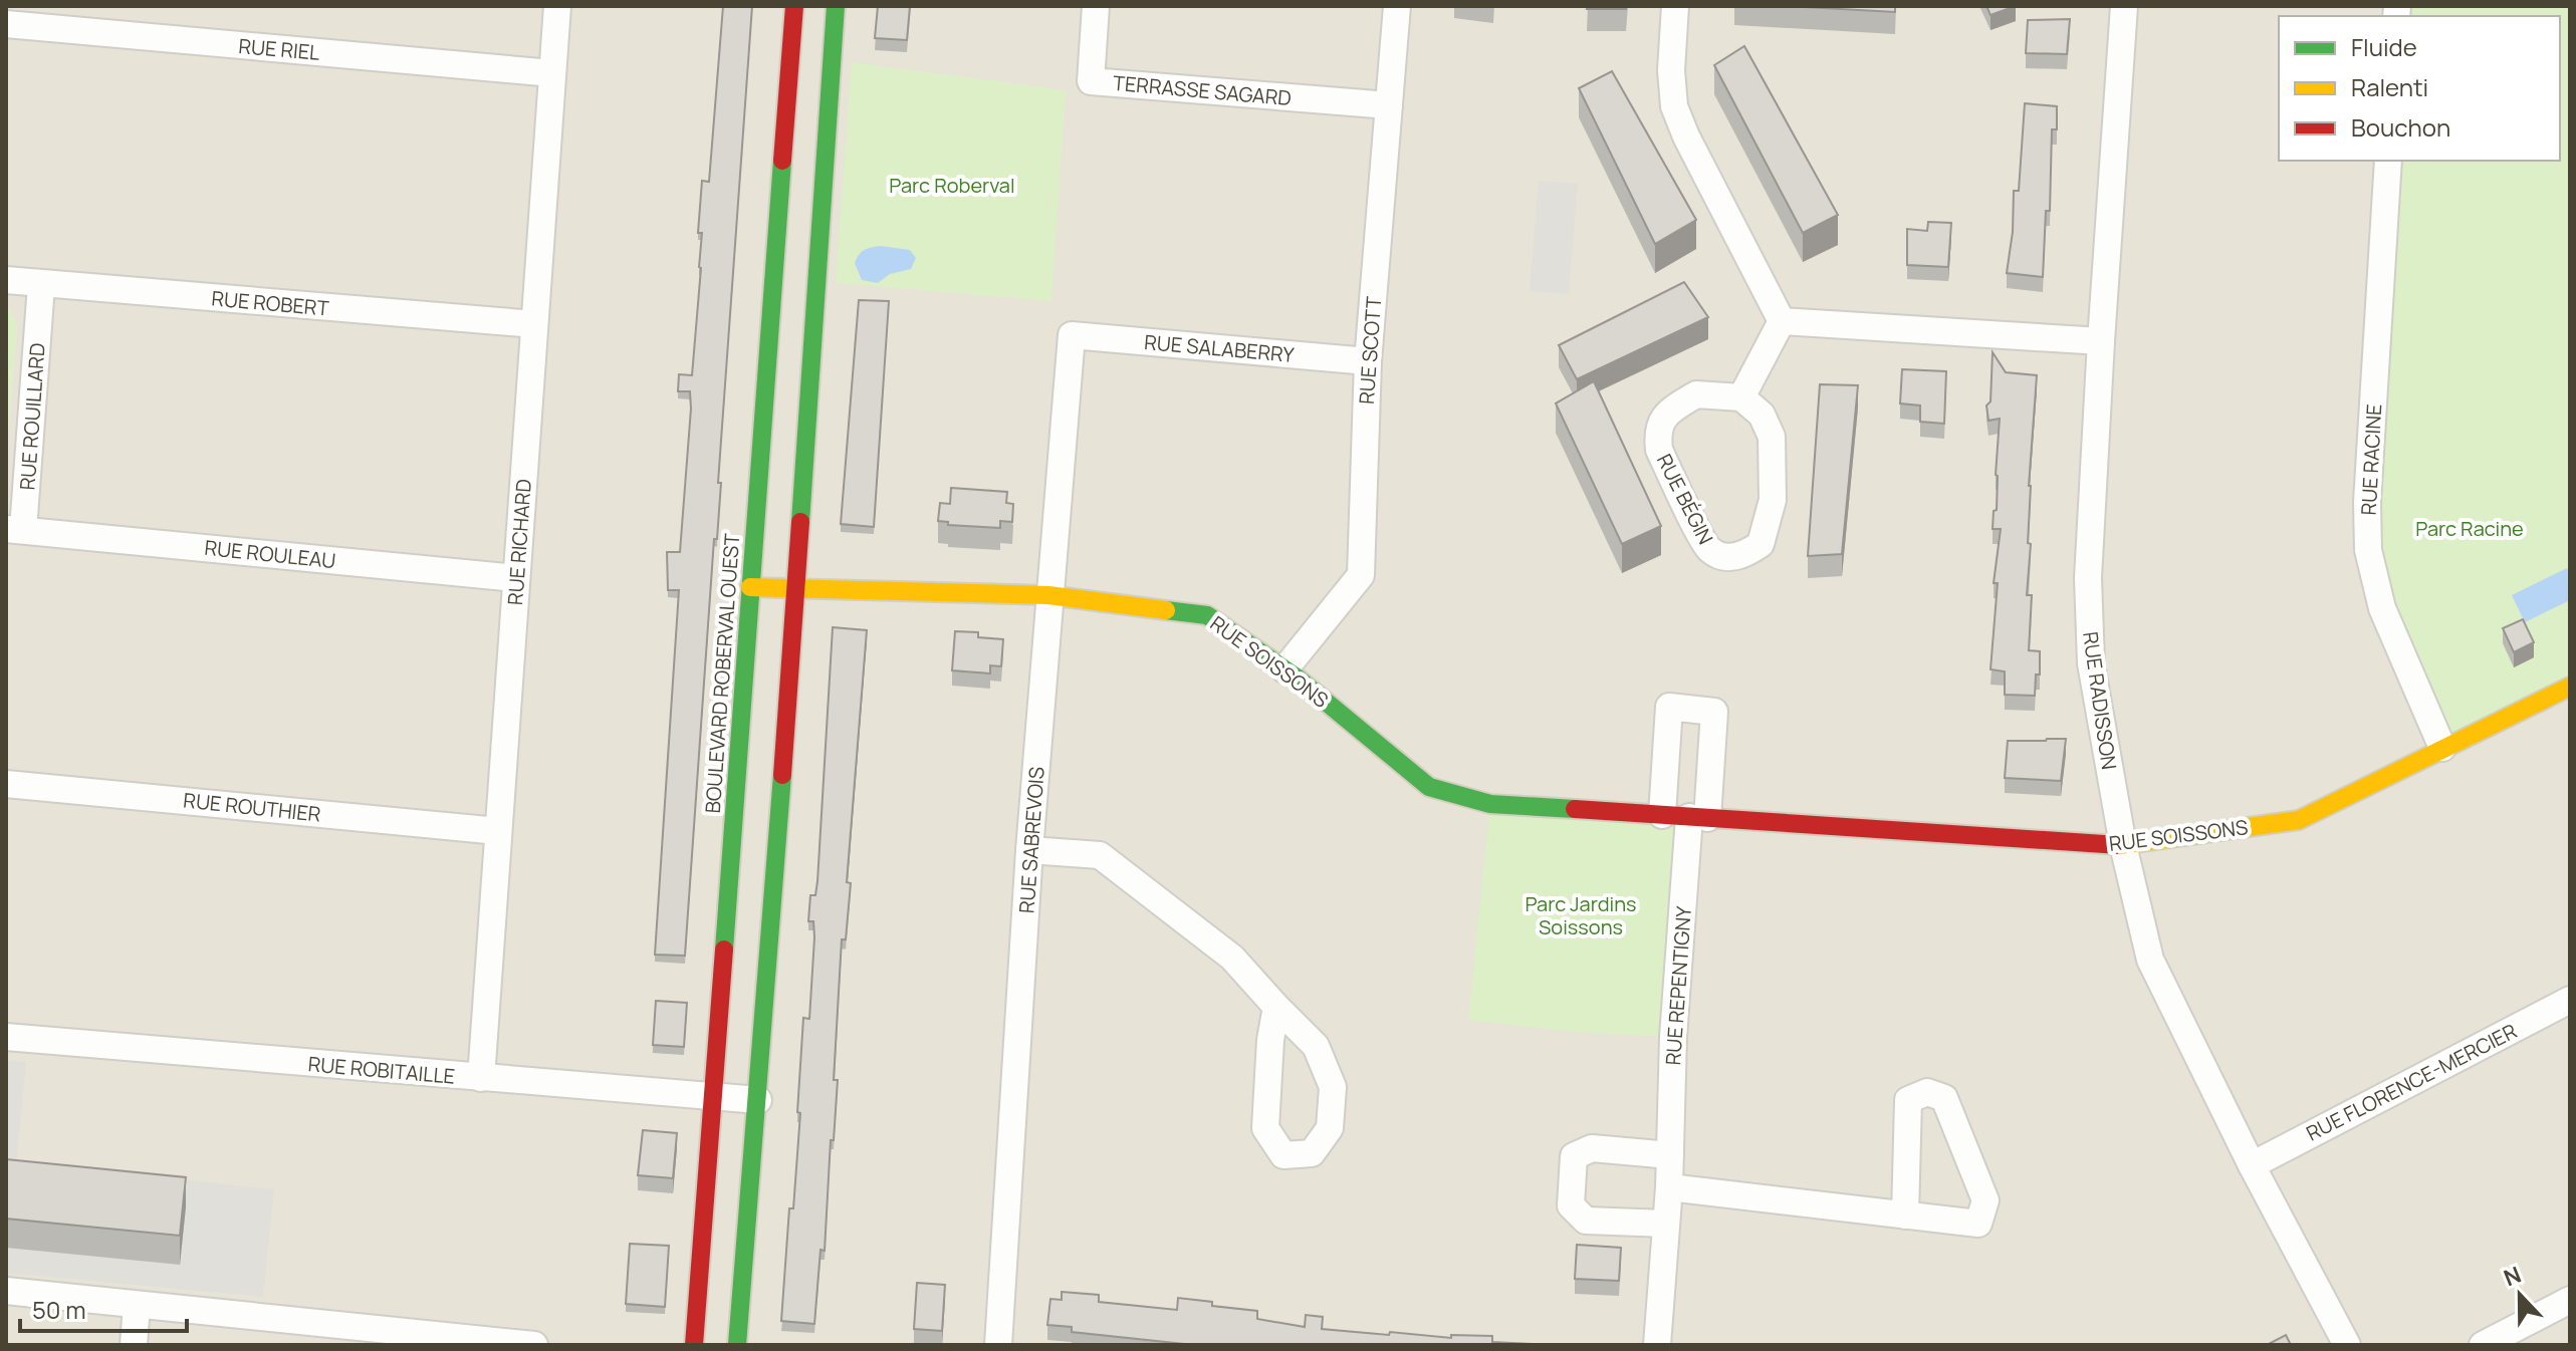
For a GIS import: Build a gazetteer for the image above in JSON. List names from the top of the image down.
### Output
{
  "streets": {
    "street": [
      "RUE RIEL",
      "TERRASSE SAGARD",
      "RUE ROBERT",
      "RUE SALABERRY",
      "RUE SCOTT",
      "RUE ROUILLARD",
      "RUE RACINE",
      "RUE BÉGIN",
      "RUE RICHARD",
      "RUE ROULEAU",
      "RUE SOISSONS",
      "BOULEVARD ROBERVAL OUEST",
      "RUE RADISSON",
      "RUE ROUTHIER",
      "RUE SABREVOIS",
      "RUE REPENTIGNY",
      "RUE ROBITAILLE",
      "RUE FLORENCE-MERCIER"
    ]
  },
  "crossings": [
    ["RUE RIEL", "RUE RICHARD"],
    ["TERRASSE SAGARD", "RUE SCOTT"],
    ["RUE ROBERT", "RUE ROUILLARD"],
    ["RUE ROBERT", "RUE RICHARD"],
    ["RUE SALABERRY", "RUE SCOTT"],
    ["RUE SALABERRY", "RUE SABREVOIS"],
    ["RUE SCOTT", "RUE SOISSONS"],
    ["RUE ROUILLARD", "RUE ROULEAU"],
    ["RUE RACINE", "RUE SOISSONS"],
    ["RUE RICHARD", "RUE ROULEAU"],
    ["RUE RICHARD", "RUE ROUTHIER"],
    ["RUE RICHARD", "RUE ROBITAILLE"],
    ["RUE SOISSONS", "BOULEVARD ROBERVAL OUEST"],
    ["RUE SOISSONS", "RUE RADISSON"],
    ["RUE SOISSONS", "RUE SABREVOIS"],
    ["RUE SOISSONS", "RUE REPENTIGNY"],
    ["BOULEVARD ROBERVAL OUEST", "RUE ROBITAILLE"],
    ["RUE RADISSON", "RUE FLORENCE-MERCIER"]
  ],
  "parks": ["Parc Roberval", "Parc Racine", "Parc Jardins Soissons"],
  "legend": ["Fluide", "Ralenti", "Bouchon"],
  "scale_bar": "50 m",
  "north": "top"
}
